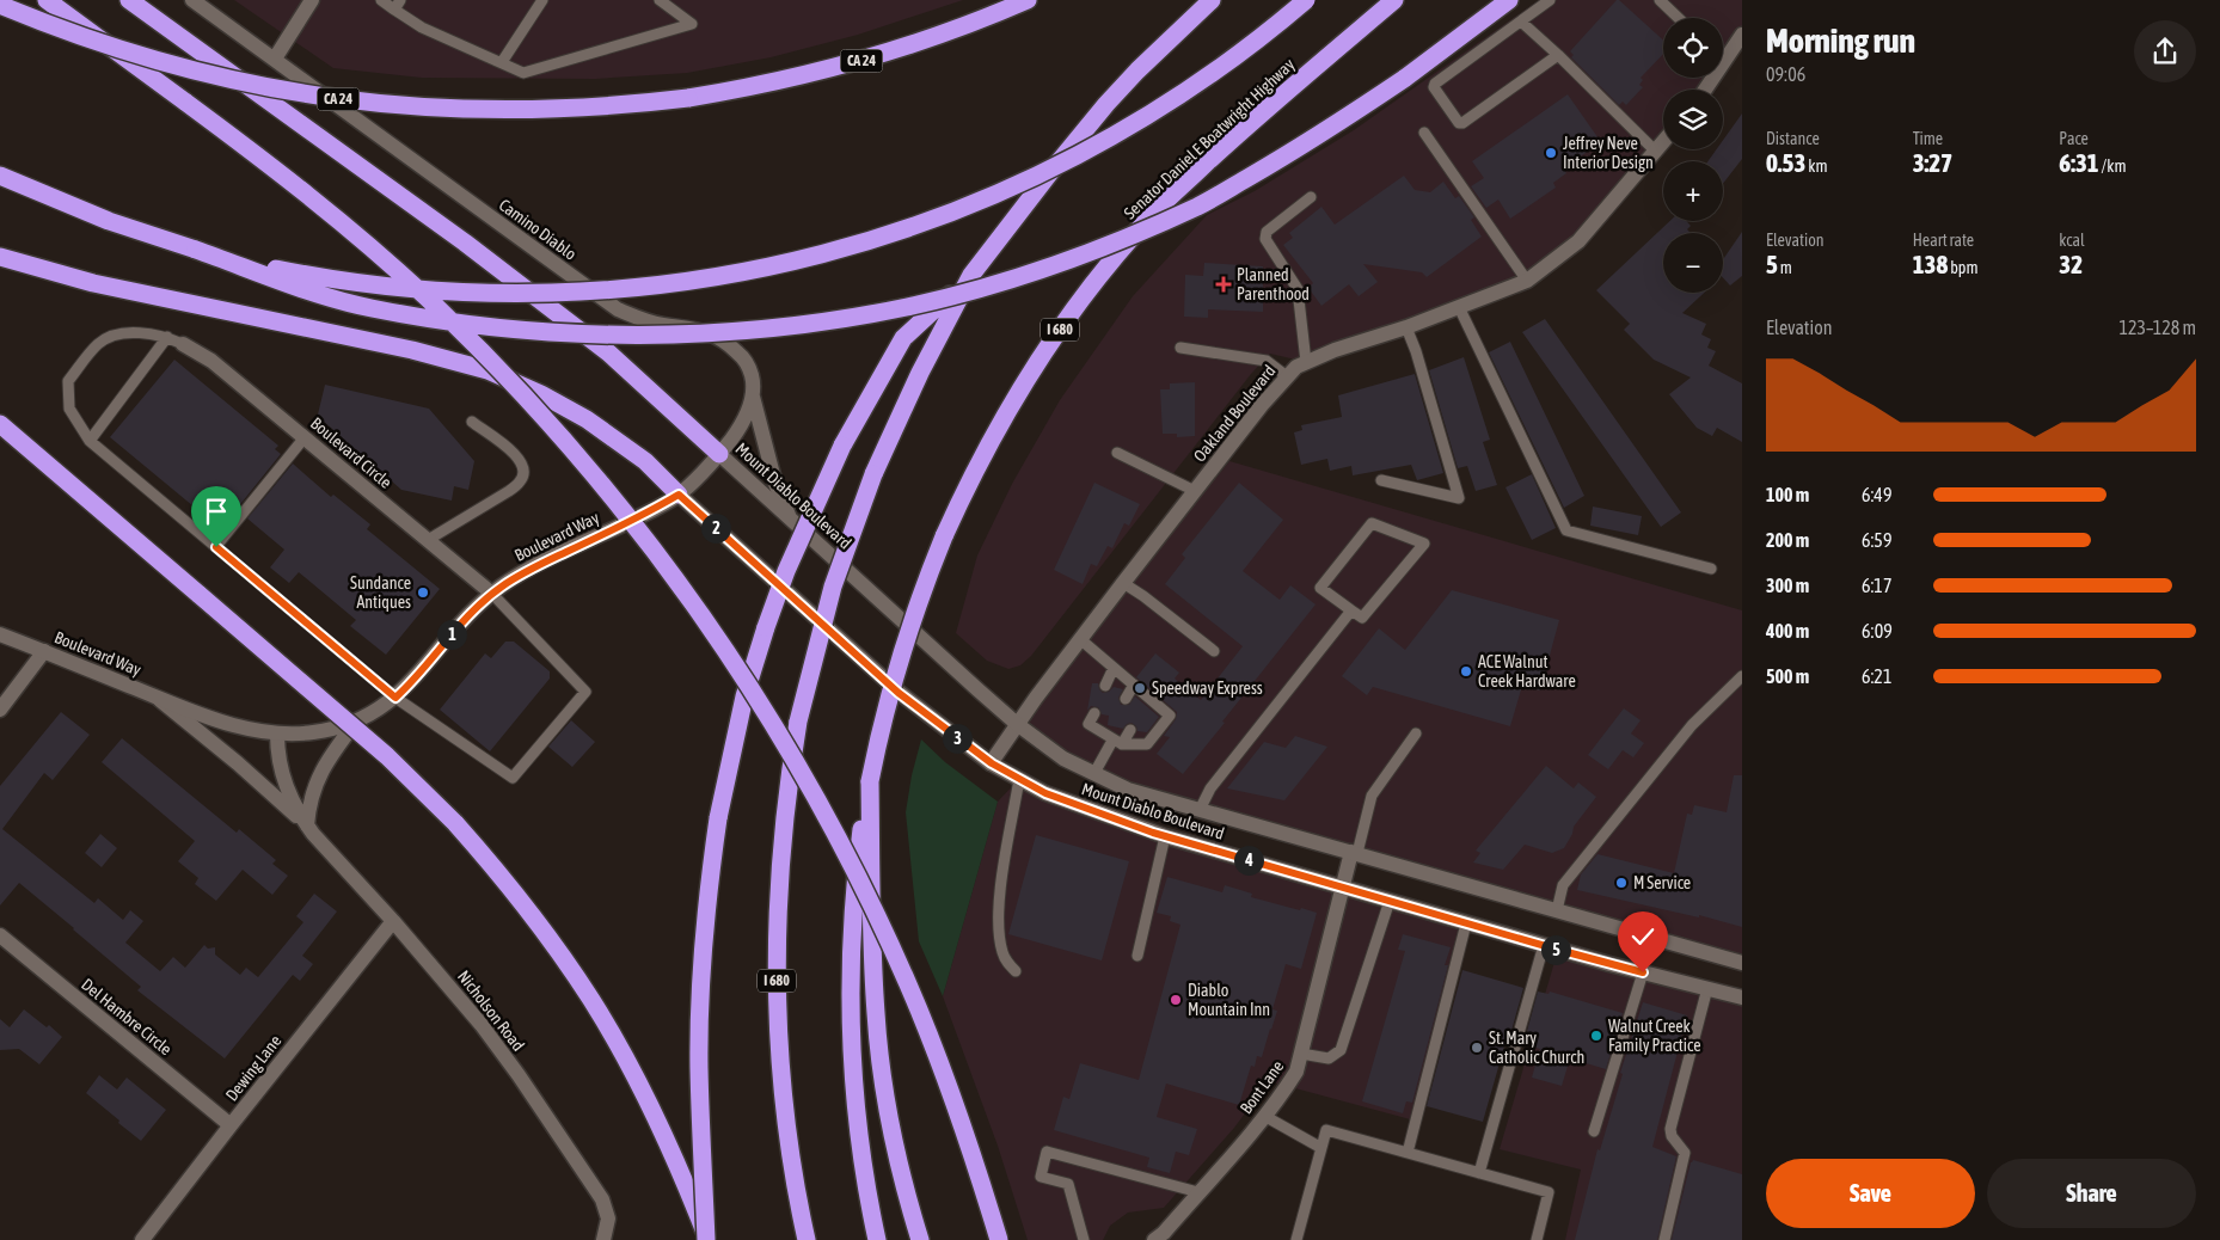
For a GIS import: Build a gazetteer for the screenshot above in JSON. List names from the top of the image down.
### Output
{
  "streets": {
    "highway": ["CA 24", "Senator Daniel E Boatwright Highway", "I 680"],
    "street": [
      "Camino Diablo",
      "Oakland Boulevard",
      "Boulevard Circle",
      "Mount Diablo Boulevard",
      "Boulevard Way",
      "Nicholson Road",
      "Del Hambre Circle",
      "Dewing Lane",
      "Bont Lane"
    ]
  },
  "crossings": [
    ["Camino Diablo", "Mount Diablo Boulevard"],
    ["Oakland Boulevard", "Mount Diablo Boulevard"],
    ["Boulevard Circle", "Boulevard Way"],
    ["Mount Diablo Boulevard", "Boulevard Way"],
    ["Mount Diablo Boulevard", "Bont Lane"],
    ["Boulevard Way", "Nicholson Road"],
    ["Nicholson Road", "Dewing Lane"],
    ["Del Hambre Circle", "Dewing Lane"]
  ],
  "places": {
    "other": [
      "Jeffrey Neve Interior Design",
      "Sundance Antiques",
      "ACE Walnut Creek Hardware",
      "Speedway Express",
      "M Service",
      "Diablo Mountain Inn",
      "Walnut Creek Family Practice",
      "St. Mary Catholic Church"
    ],
    "health": ["Planned Parenthood"]
  },
  "page": {
    "heading": ["Morning run", "09:06"],
    "map_buttons": ["+", "−"],
    "stats": [
      ["Distance", "0.53 km"],
      ["Time", "3:27"],
      ["Pace", "6:31 /km"],
      ["Elevation", "5 m"],
      ["Heart rate", "138 bpm"],
      ["kcal", "32"]
    ],
    "chart": ["Elevation", "123–128 m"],
    "list": [
      {
        "name": "100 m",
        "note": "6:49"
      },
      {
        "name": "200 m",
        "note": "6:59"
      },
      {
        "name": "300 m",
        "note": "6:17"
      },
      {
        "name": "400 m",
        "note": "6:09"
      },
      {
        "name": "500 m",
        "note": "6:21"
      }
    ],
    "pins": [
      "2",
      "1",
      "3",
      "4",
      "5"
    ],
    "buttons": ["Save", "Share"]
  }
}
